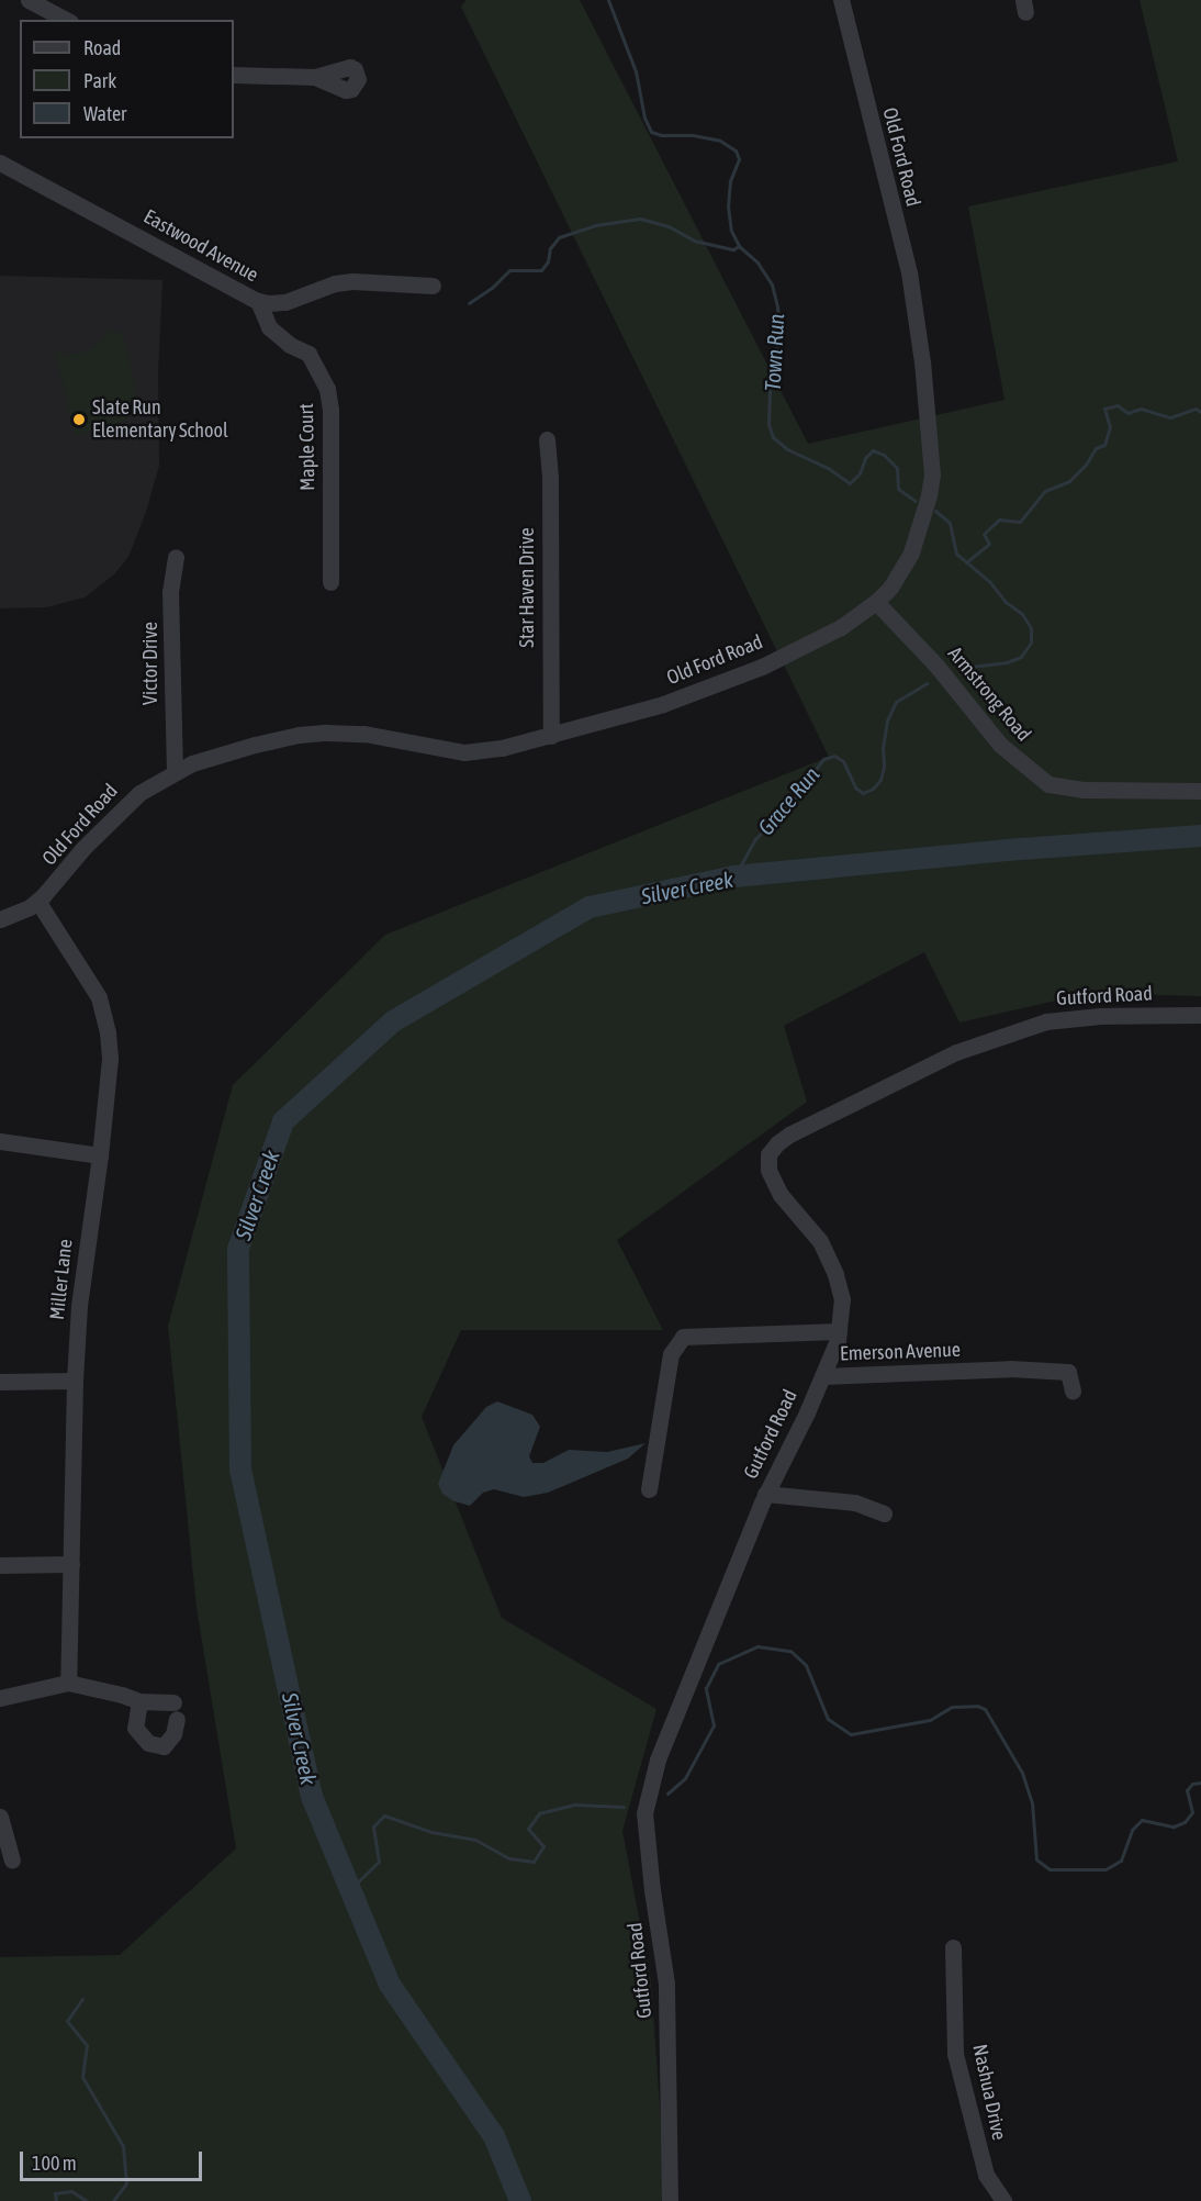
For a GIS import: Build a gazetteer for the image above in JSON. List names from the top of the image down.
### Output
{
  "streets": {
    "street": [
      "Old Ford Road",
      "Eastwood Avenue",
      "Maple Court",
      "Star Haven Drive",
      "Victor Drive",
      "Armstrong Road",
      "Gutford Road",
      "Miller Lane",
      "Emerson Avenue",
      "Nashua Drive"
    ]
  },
  "crossings": [
    ["Old Ford Road", "Star Haven Drive"],
    ["Old Ford Road", "Victor Drive"],
    ["Old Ford Road", "Armstrong Road"],
    ["Old Ford Road", "Miller Lane"],
    ["Eastwood Avenue", "Maple Court"],
    ["Gutford Road", "Emerson Avenue"]
  ],
  "water": ["Town Run", "Grace Run", "Silver Creek"],
  "places": ["Slate Run Elementary School"],
  "legend": ["Road", "Park", "Water"],
  "scale_bar": "100 m"
}
